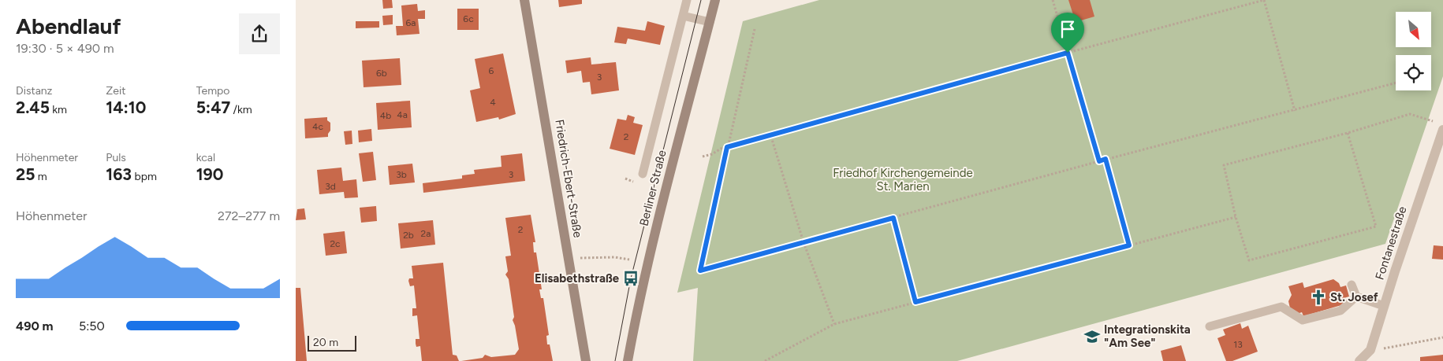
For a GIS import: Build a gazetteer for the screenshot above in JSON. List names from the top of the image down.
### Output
{
  "streets": {
    "street": ["Friedrich-Ebert-Straße", "Berliner Straße", "Fontanestraße"]
  },
  "parks": ["Friedhof Kirchengemeinde St. Marien"],
  "places": {
    "bus stop": ["Elisabethstraße"],
    "church": ["St. Josef"],
    "school or university": ["Integrationskita \"Am See\""]
  },
  "house_numbers": [
    "6c",
    "6a",
    "6",
    "6b",
    "3",
    "4",
    "4a",
    "4b",
    "4c",
    "2",
    "3b",
    "3",
    "3d",
    "2",
    "2a",
    "2b",
    "2c",
    "13"
  ],
  "scale_bar": "20 m",
  "north": "bottom right",
  "page": {
    "heading": ["Abendlauf", "19:30 · 5 × 490 m"],
    "stats": [
      ["Distanz", "2.45 km"],
      ["Zeit", "14:10"],
      ["Tempo", "5:47 /km"],
      ["Höhenmeter", "25 m"],
      ["Puls", "163 bpm"],
      ["kcal", "190"]
    ],
    "chart": ["Höhenmeter", "272–277 m"],
    "list": [
      {
        "name": "490 m",
        "note": "5:50"
      }
    ],
    "scale": "20 m"
  }
}
